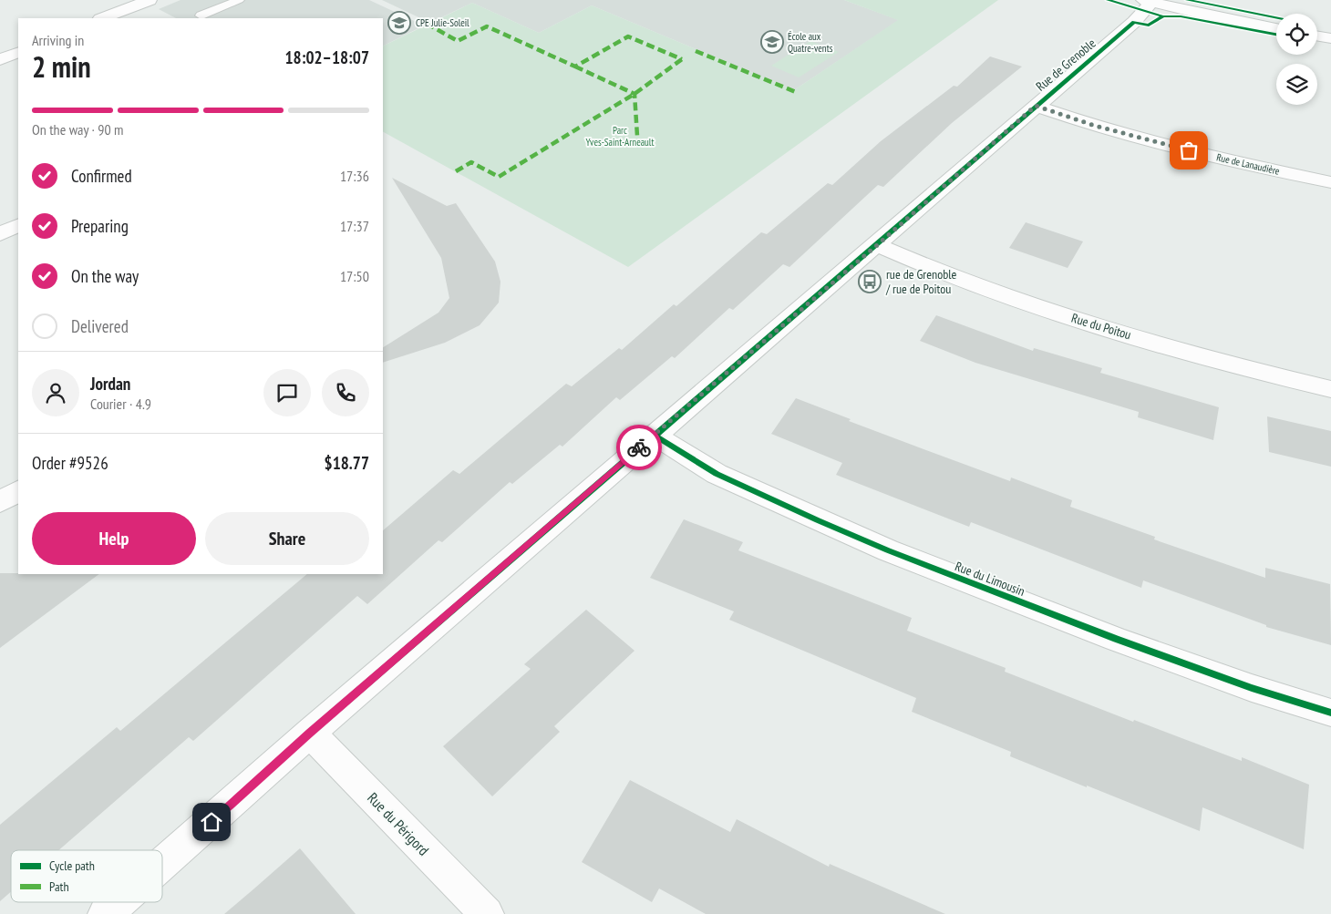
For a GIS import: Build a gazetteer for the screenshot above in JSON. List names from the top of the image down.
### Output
{
  "streets": {
    "street": [
      "Rue de Grenoble",
      "Rue de Lanaudière",
      "Rue du Poitou",
      "Rue du Limousin",
      "Rue du Périgord"
    ]
  },
  "crossings": [
    ["Rue de Grenoble", "Rue de Lanaudière"],
    ["Rue de Grenoble", "Rue du Poitou"],
    ["Rue de Grenoble", "Rue du Limousin"],
    ["Rue de Grenoble", "Rue du Périgord"]
  ],
  "parks": ["Parc Yves-Saint-Arneault"],
  "places": {
    "school or university": ["CPE Julie-Soleil", "École aux Quatre-vents"],
    "bus stop": ["rue de Grenoble / rue de Poitou"]
  },
  "legend": ["Cycle path", "Path"],
  "page": {
    "heading": ["2 min", "Arriving in", "18:02–18:07"],
    "panel": [
      "Jordan",
      "Courier · 4.9",
      "Order #9526",
      "$18.77"
    ],
    "bar": "On the way · 90 m",
    "list": [
      ["Confirmed", "17:36"],
      ["Preparing", "17:37"],
      ["On the way", "17:50"],
      "Delivered"
    ],
    "buttons": ["Help", "Share"]
  }
}
